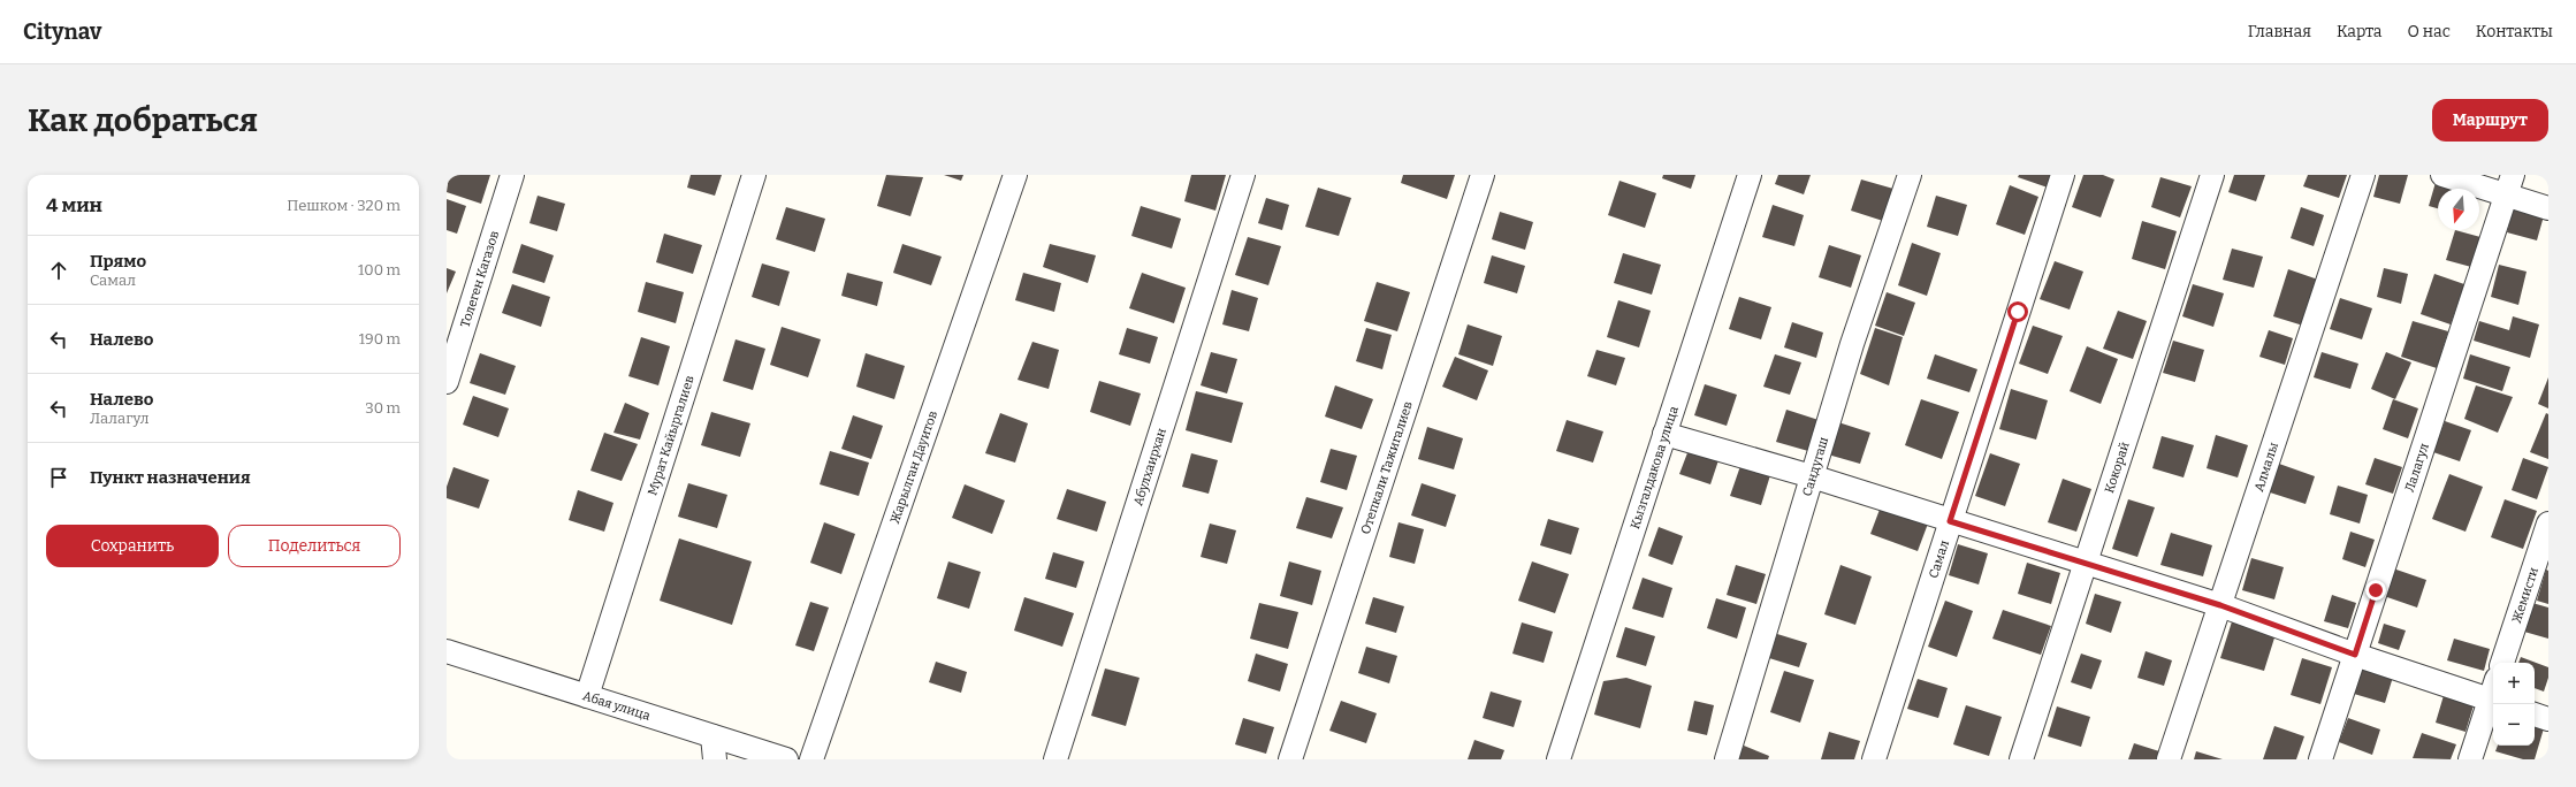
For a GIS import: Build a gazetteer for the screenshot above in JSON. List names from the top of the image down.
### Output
{
  "streets": {
    "street": [
      "Толеген Кагазов",
      "Мурат Кайыргалиев",
      "Сандугаш",
      "Жарылган Дауитов",
      "Абулхаирхан",
      "Отепкали Тажигалиев",
      "Кызгалдакова улица",
      "Кокорай",
      "Алмалы",
      "Лалагул",
      "Самал",
      "Жемисти",
      "Абая улица"
    ]
  },
  "crossings": [
    ["Мурат Кайыргалиев", "Абая улица"]
  ],
  "north": "bottom",
  "page": {
    "header": "Citynav",
    "nav": [
      "Главная",
      "Карта",
      "О нас",
      "Контакты"
    ],
    "buttons": [
      "Маршрут",
      ["Сохранить", "Поделиться"]
    ],
    "title": "Как добраться",
    "heading": ["4 мин", "Пешком · 320 m"],
    "list": [
      ["Прямо", "Самал", "100 m"],
      ["Налево", "190 m"],
      ["Налево", "Лалагул", "30 m"],
      "Пункт назначения"
    ],
    "map_buttons": ["+", "−"]
  }
}
